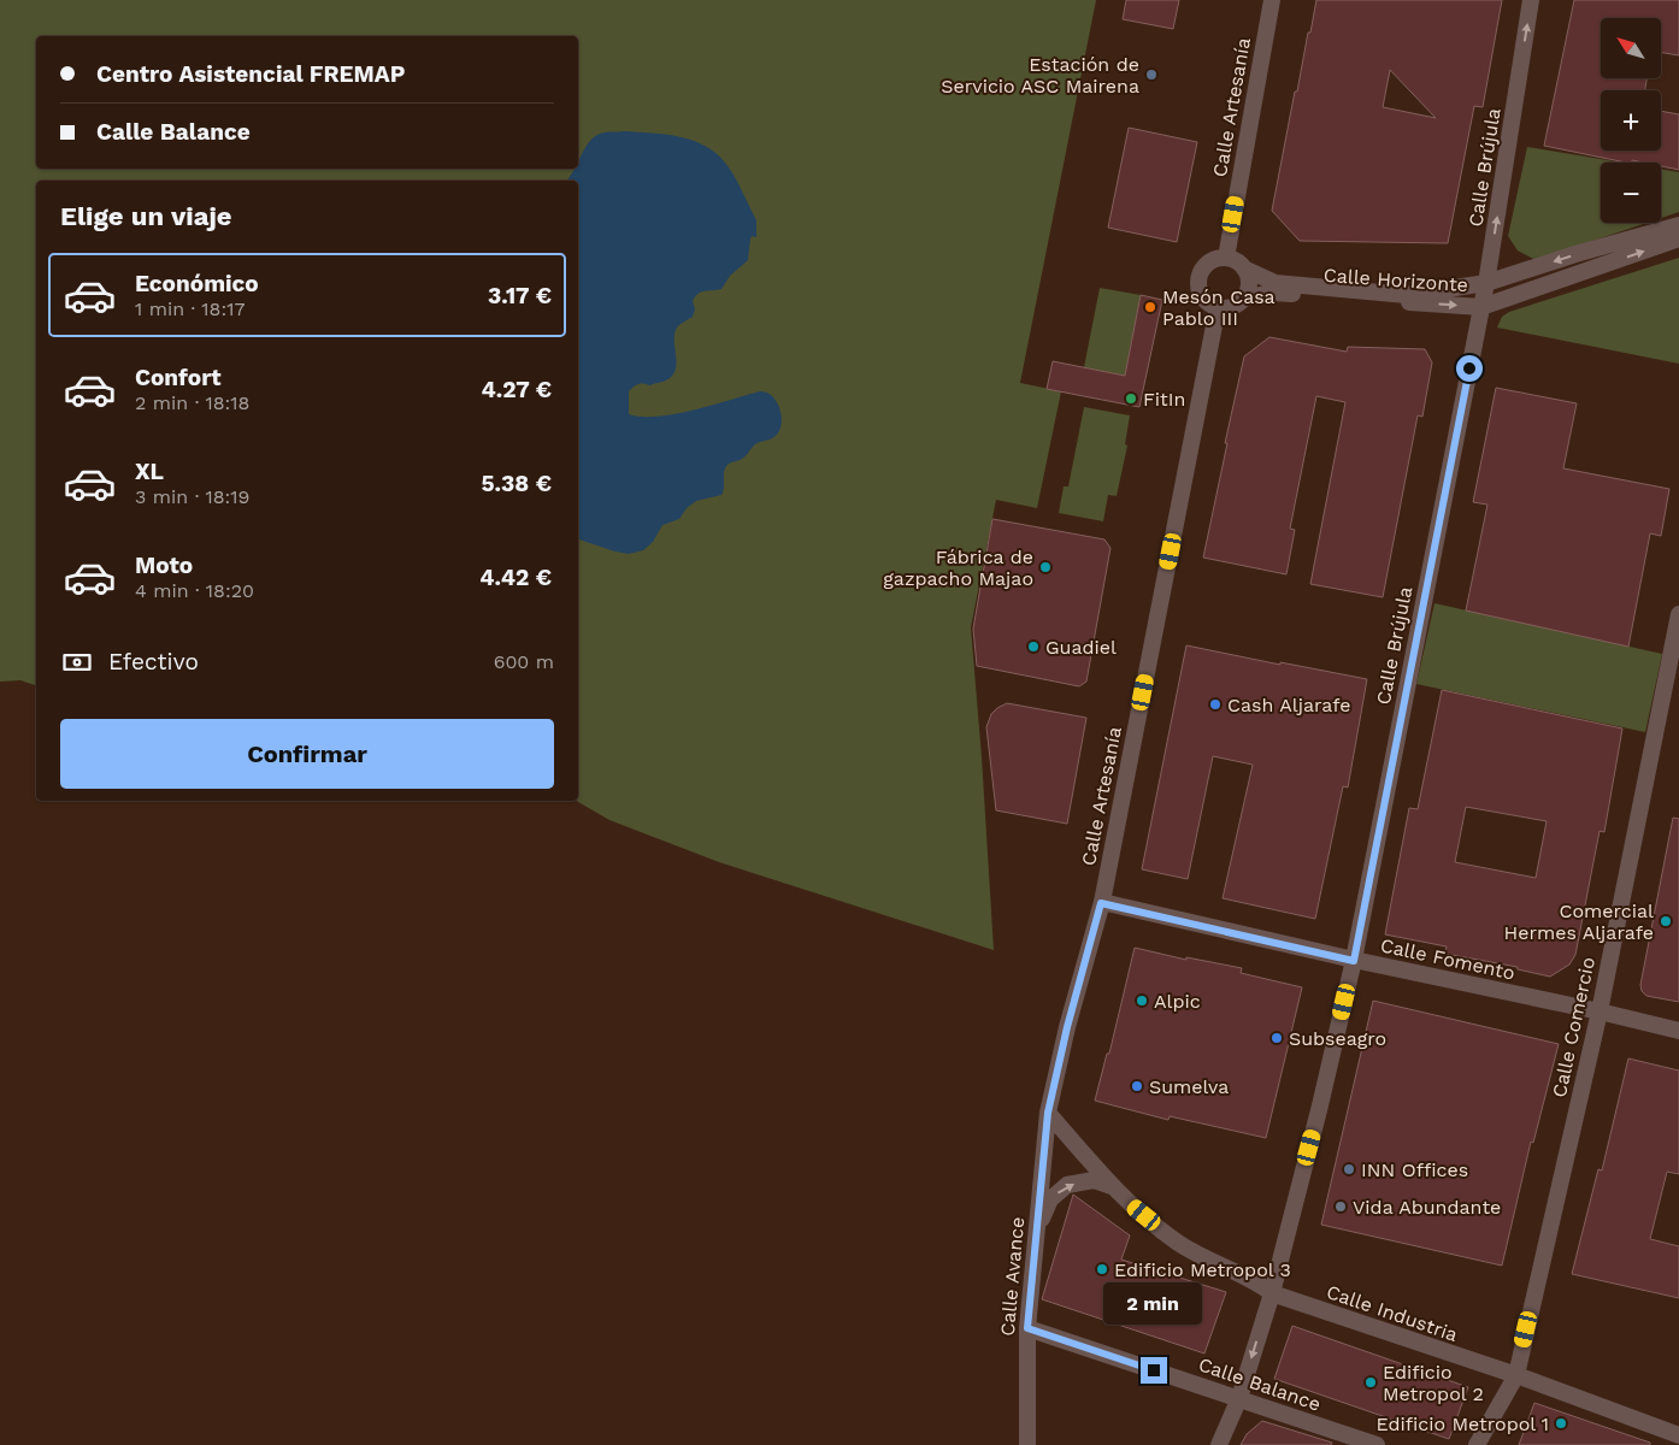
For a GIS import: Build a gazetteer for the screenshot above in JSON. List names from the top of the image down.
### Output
{
  "streets": {
    "street": [
      "Calle Artesanía",
      "Calle Brújula",
      "Calle Horizonte",
      "Calle Fomento",
      "Calle Comercio",
      "Calle Avance",
      "Calle Industria",
      "Calle Balance"
    ]
  },
  "crossings": [
    ["Calle Artesanía", "Calle Horizonte"],
    ["Calle Artesanía", "Calle Fomento"],
    ["Calle Artesanía", "Calle Avance"],
    ["Calle Artesanía", "Calle Industria"],
    ["Calle Brújula", "Calle Horizonte"],
    ["Calle Brújula", "Calle Fomento"],
    ["Calle Brújula", "Calle Industria"],
    ["Calle Fomento", "Calle Comercio"],
    ["Calle Comercio", "Calle Industria"],
    ["Calle Avance", "Calle Industria"],
    ["Calle Avance", "Calle Balance"]
  ],
  "places": [
    "Estación de Servicio ASC Mairena",
    "Mesón Casa Pablo III",
    "FitIn",
    "Fábrica de gazpacho Majao",
    "Guadiel",
    "Cash Aljarafe",
    "Comercial Hermes Aljarafe",
    "Alpic",
    "Subseagro",
    "Sumelva",
    "INN Offices",
    "Vida Abundante",
    "Edificio Metropol 3",
    "Edificio Metropol 2",
    "Edificio Metropol 1"
  ],
  "north": "top left",
  "page": {
    "map_buttons": ["+", "−"],
    "banner": ["Centro Asistencial FREMAP", "Calle Balance"],
    "heading": "Elige un viaje",
    "list": [
      {
        "name": "Económico",
        "note": "1 min · 18:17",
        "value": "3.17 €"
      },
      {
        "name": "Confort",
        "note": "2 min · 18:18",
        "value": "4.27 €"
      },
      {
        "name": "XL",
        "note": "3 min · 18:19",
        "value": "5.38 €"
      },
      {
        "name": "Moto",
        "note": "4 min · 18:20",
        "value": "4.42 €"
      }
    ],
    "pay": ["Efectivo", "600 m"],
    "buttons": "Confirmar",
    "bubble": "2 min"
  }
}
